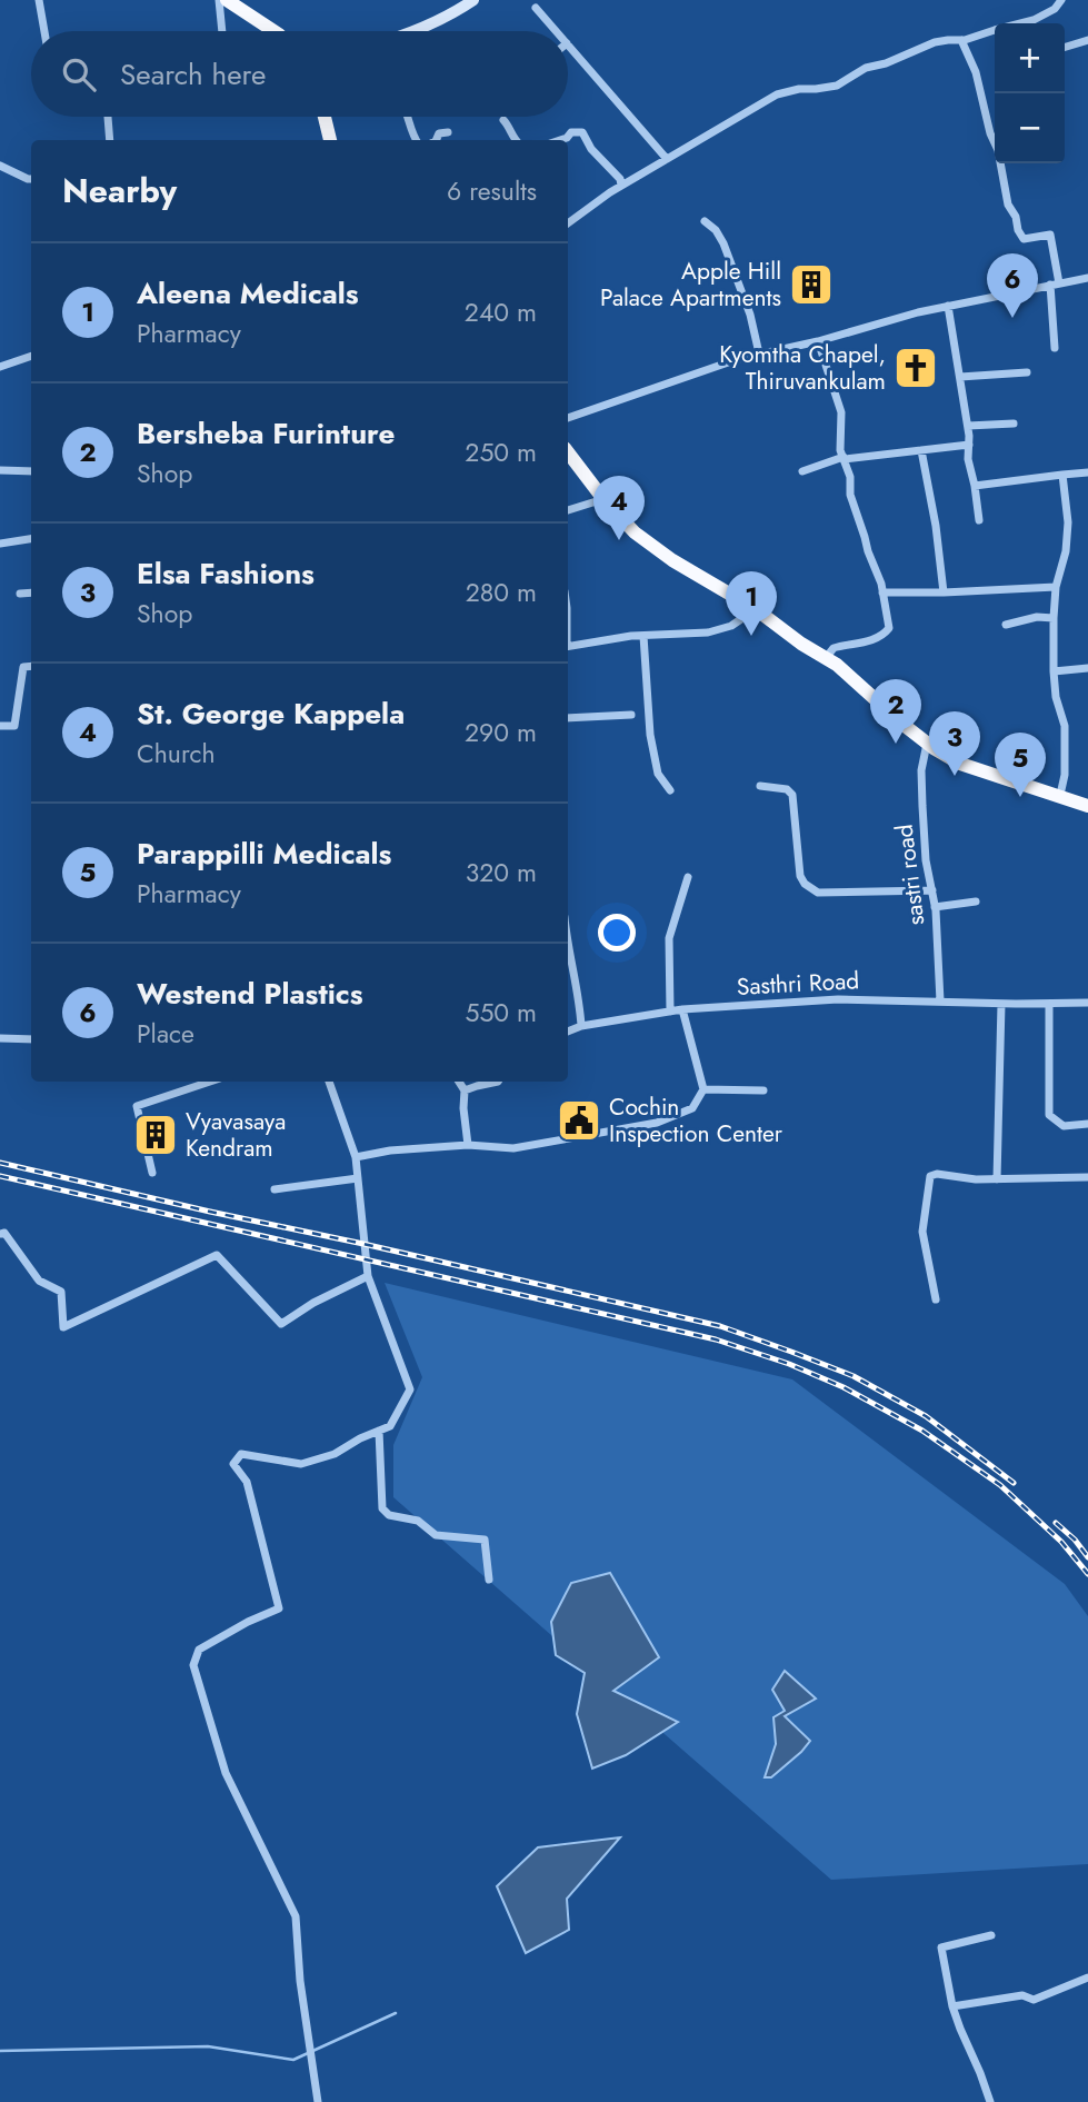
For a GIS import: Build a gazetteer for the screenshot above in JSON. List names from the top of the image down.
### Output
{
  "streets": {
    "street": ["sastri road", "Sasthri Road"]
  },
  "crossings": [
    ["sastri road", "Sasthri Road"]
  ],
  "places": {
    "building": ["Apple Hill Palace Apartments", "Vyavasaya Kendram"],
    "church": ["Kyomtha Chapel, Thiruvankulam"],
    "public building": ["Cochin Inspection Center"]
  },
  "page": {
    "map_buttons": ["+", "−"],
    "search": "Search here",
    "heading": ["Nearby", "6 results"],
    "list": [
      {
        "mark": "1",
        "name": "Aleena Medicals",
        "note": "Pharmacy",
        "value": "240 m"
      },
      {
        "mark": "2",
        "name": "Bersheba Furinture",
        "note": "Shop",
        "value": "250 m"
      },
      {
        "mark": "3",
        "name": "Elsa Fashions",
        "note": "Shop",
        "value": "280 m"
      },
      {
        "mark": "4",
        "name": "St. George Kappela",
        "note": "Church",
        "value": "290 m"
      },
      {
        "mark": "5",
        "name": "Parappilli Medicals",
        "note": "Pharmacy",
        "value": "320 m"
      },
      {
        "mark": "6",
        "name": "Westend Plastics",
        "note": "Place",
        "value": "550 m"
      }
    ],
    "pins": [
      "6",
      "4",
      "1",
      "2",
      "3",
      "5"
    ]
  }
}
